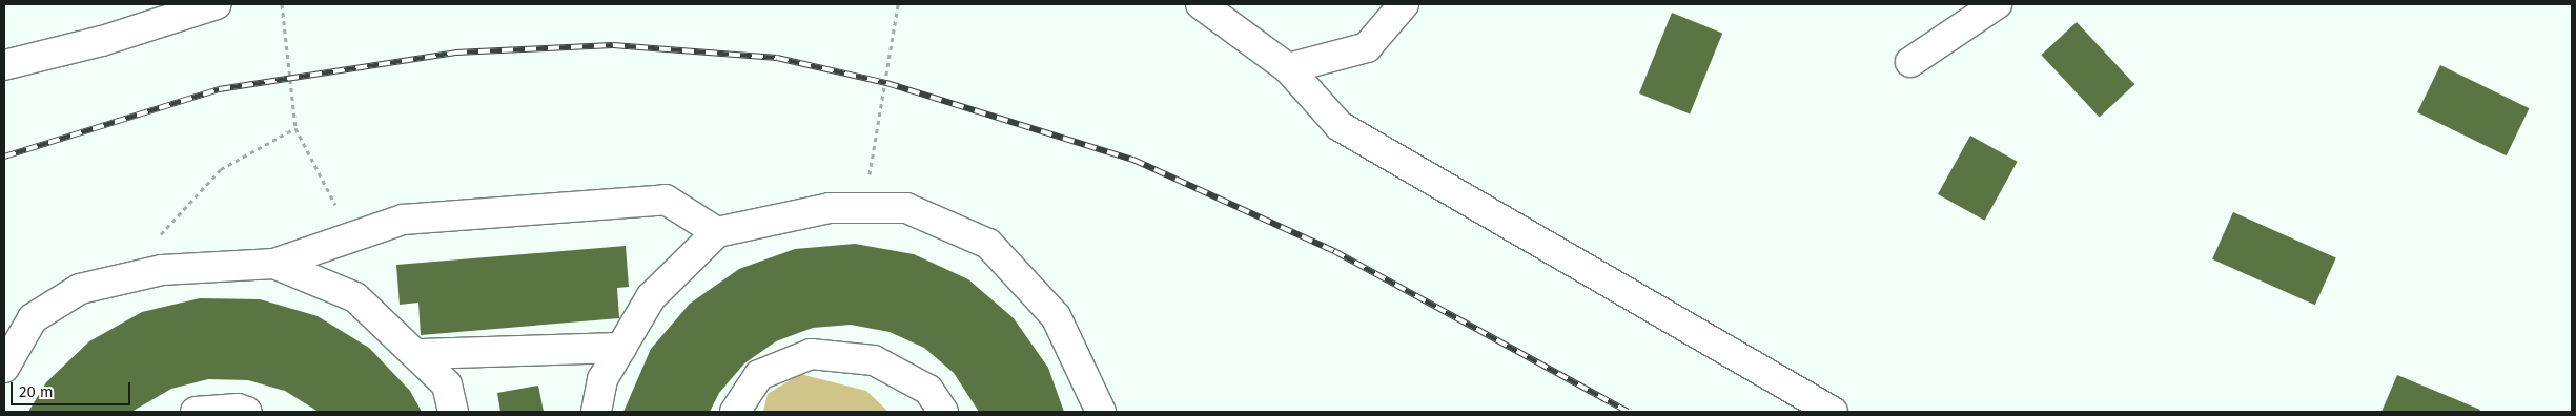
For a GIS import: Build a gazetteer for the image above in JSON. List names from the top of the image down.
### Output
{
  "scale_bar": "20 m"
}
